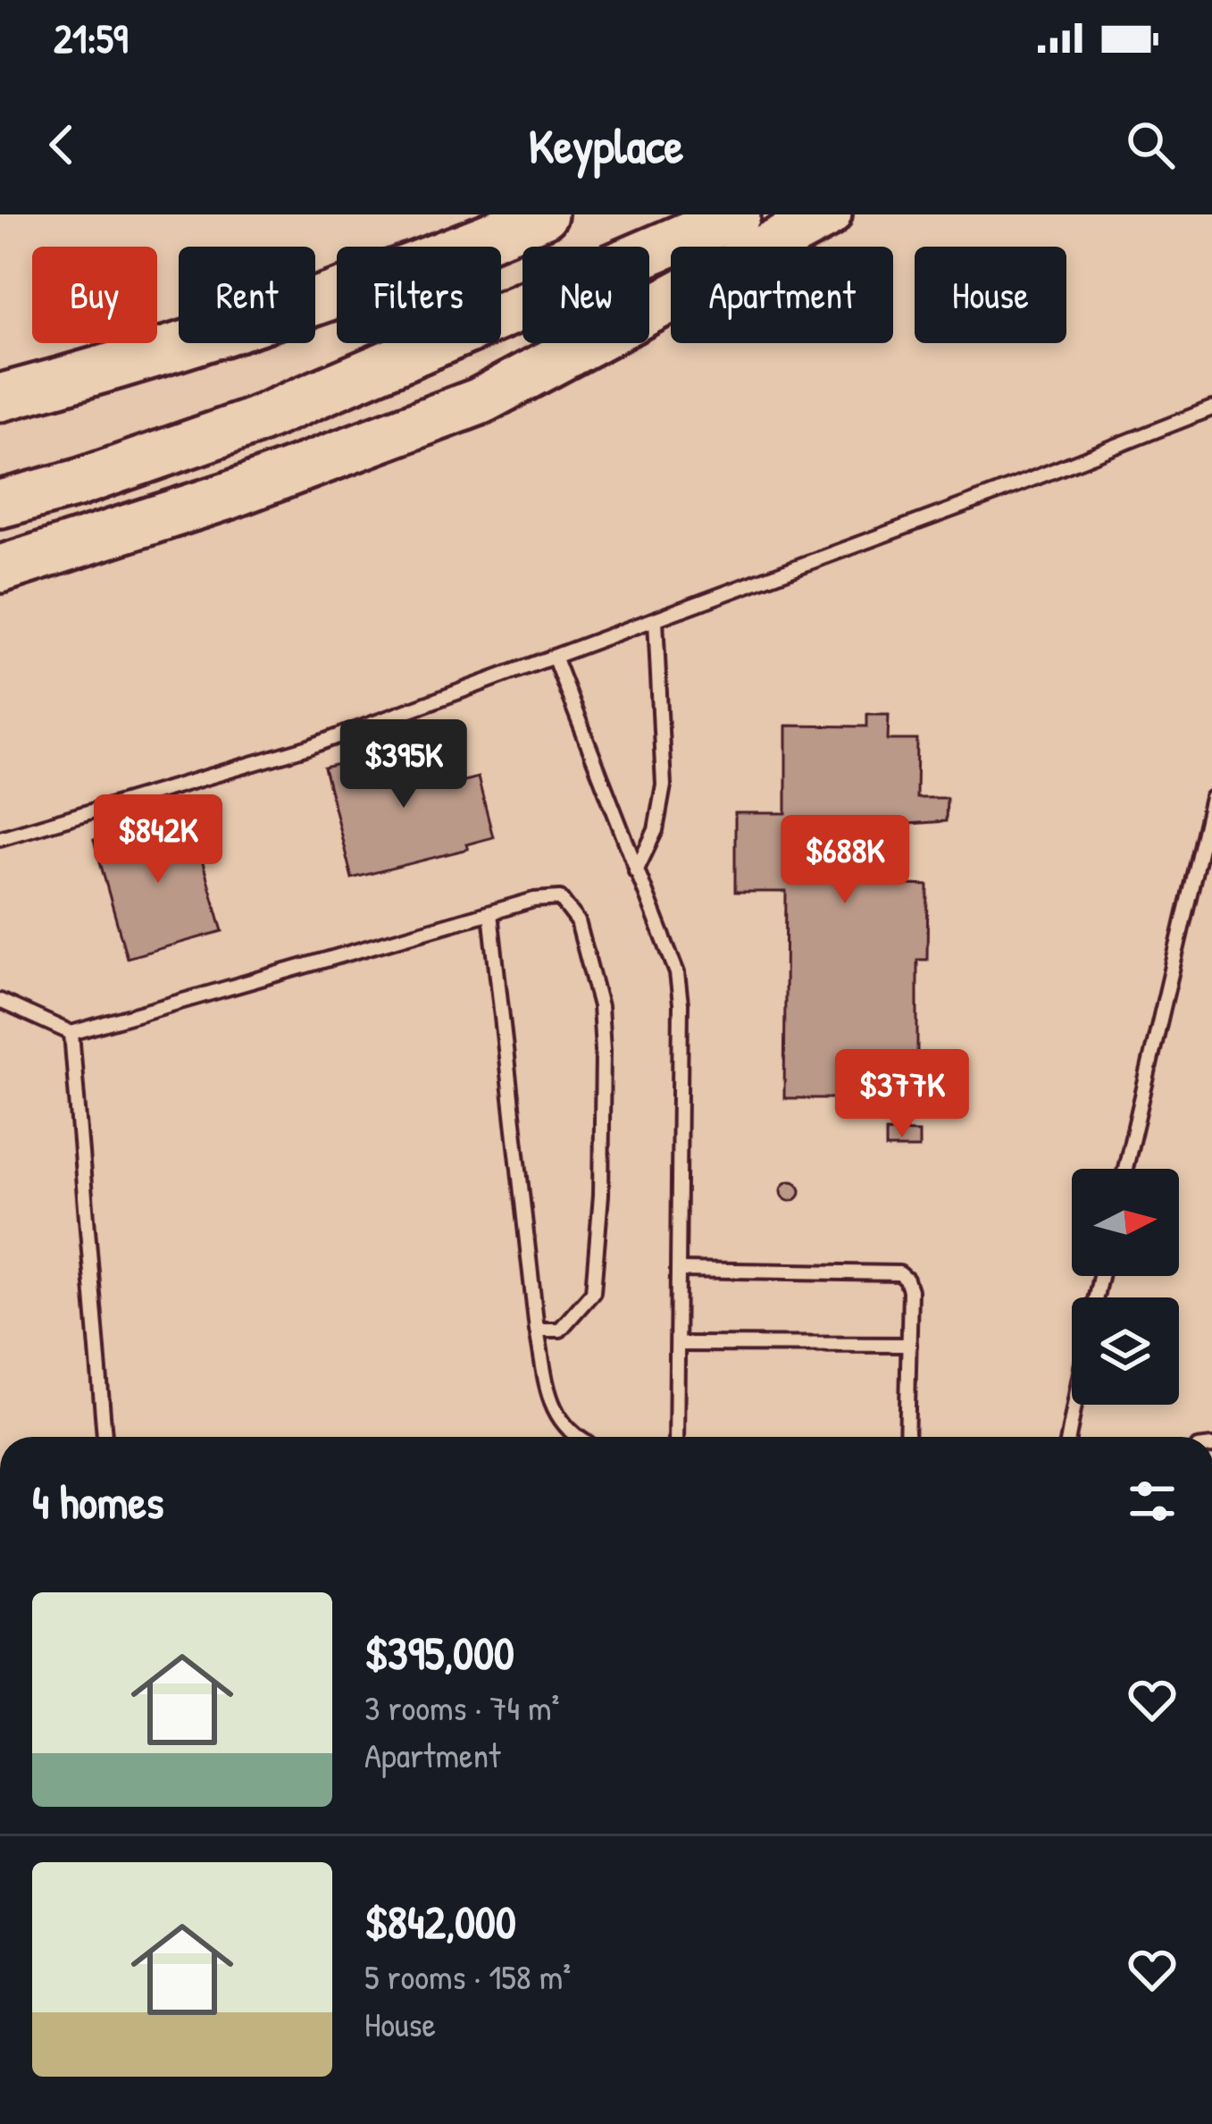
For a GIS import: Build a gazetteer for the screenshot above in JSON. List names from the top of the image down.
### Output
{
  "north": "right",
  "page": {
    "status": "21:59",
    "header": "Keyplace",
    "chip": [
      "Buy",
      "Rent",
      "Filters",
      "New",
      "Apartment",
      "House"
    ],
    "price": [
      "$395K",
      "$842K",
      "$688K",
      "$377K"
    ],
    "heading": "4 homes",
    "list": [
      {
        "name": "$395,000",
        "note": "3 rooms · 74 m² · Apartment"
      },
      {
        "name": "$842,000",
        "note": "5 rooms · 158 m² · House"
      }
    ]
  }
}
